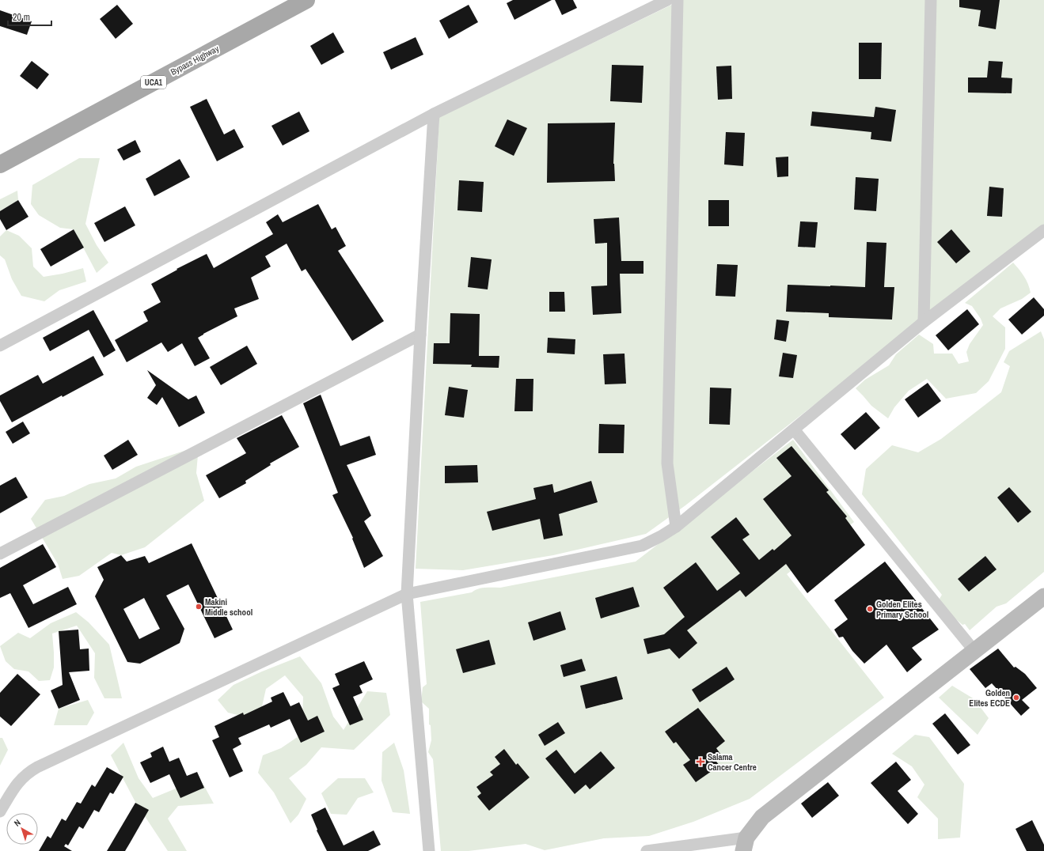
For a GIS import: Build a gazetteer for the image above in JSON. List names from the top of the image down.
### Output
{
  "streets": {
    "main road": ["Bypass Highway", "UCA1"]
  },
  "places": {
    "other": ["Makini Middle school", "Golden Elites Primary School", "Golden Elites ECDE"],
    "health": ["Salama Cancer Centre"]
  },
  "scale_bar": "20 m",
  "north": "top left"
}
